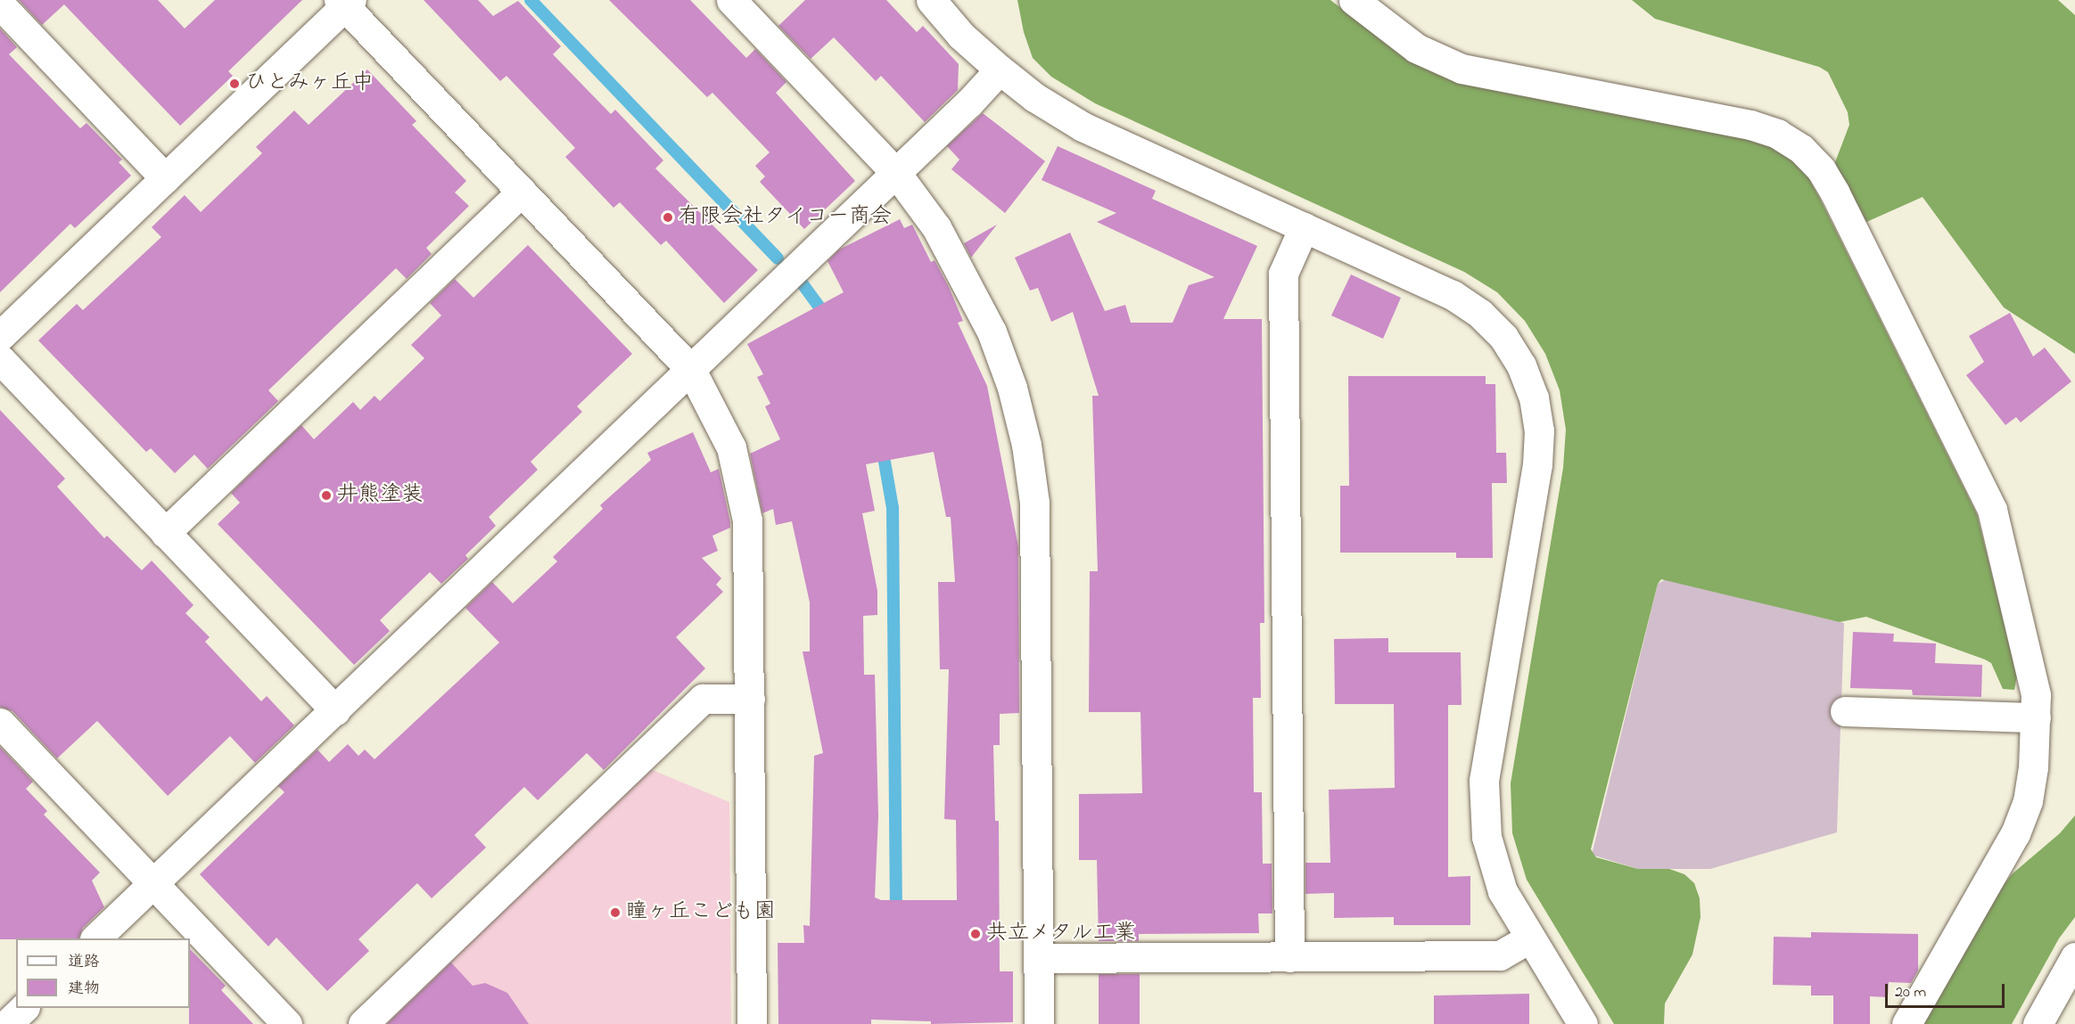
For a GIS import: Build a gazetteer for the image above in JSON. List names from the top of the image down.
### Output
{
  "places": [
    "ひとみヶ丘中",
    "有限会社タイコー商会",
    "井熊塗装",
    "瞳ヶ丘こども園",
    "共立メタル工業"
  ],
  "legend": ["道路", "建物"],
  "scale_bar": "20 m"
}
